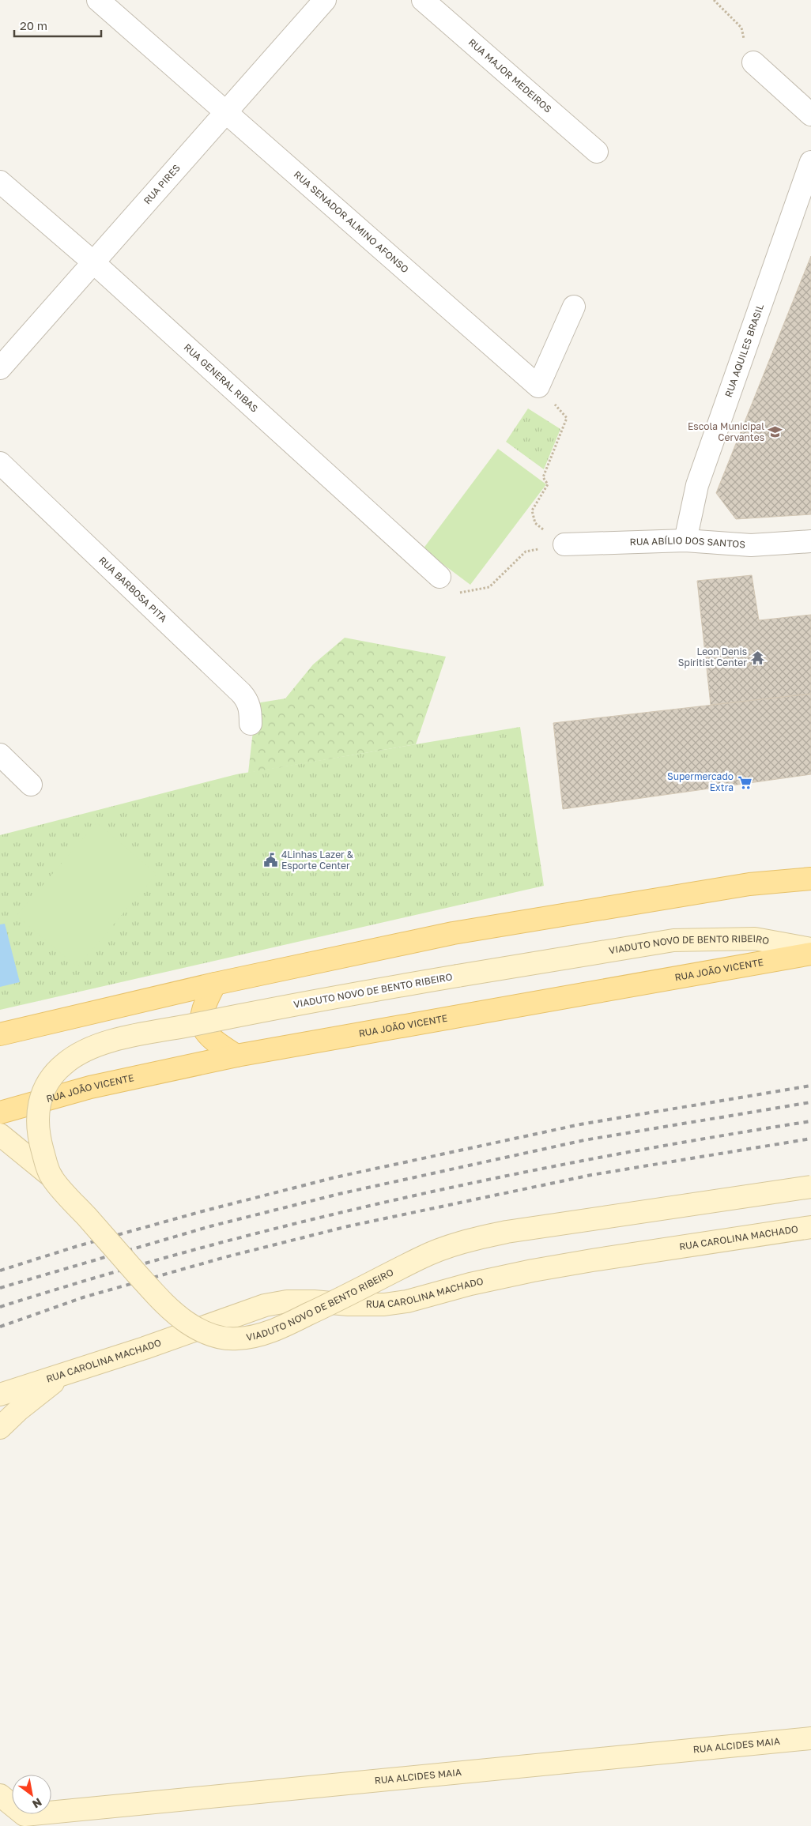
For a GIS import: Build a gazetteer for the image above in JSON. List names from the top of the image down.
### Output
{
  "streets": {
    "main road": [
      "VIADUTO NOVO DE BENTO RIBEIRO",
      "RUA JOÃO VICENTE",
      "RUA CAROLINA MACHADO",
      "RUA ALCIDES MAIA"
    ],
    "street": [
      "RUA MAJOR MEDEIROS",
      "RUA PIRES",
      "RUA SENADOR ALMINO AFONSO",
      "RUA AQUILES BRASIL",
      "RUA GENERAL RIBAS",
      "RUA ABÍLIO DOS SANTOS",
      "RUA BARBOSA PITA"
    ]
  },
  "crossings": [
    ["RUA PIRES", "RUA SENADOR ALMINO AFONSO"],
    ["RUA PIRES", "RUA GENERAL RIBAS"],
    ["RUA AQUILES BRASIL", "RUA ABÍLIO DOS SANTOS"]
  ],
  "places": {
    "school or university": ["Escola Municipal Cervantes"],
    "temple": ["Leon Denis Spiritist Center"],
    "supermarket": ["Supermercado Extra"],
    "public building": ["4Linhas Lazer & Esporte Center"]
  },
  "scale_bar": "20 m",
  "north": "bottom right"
}
